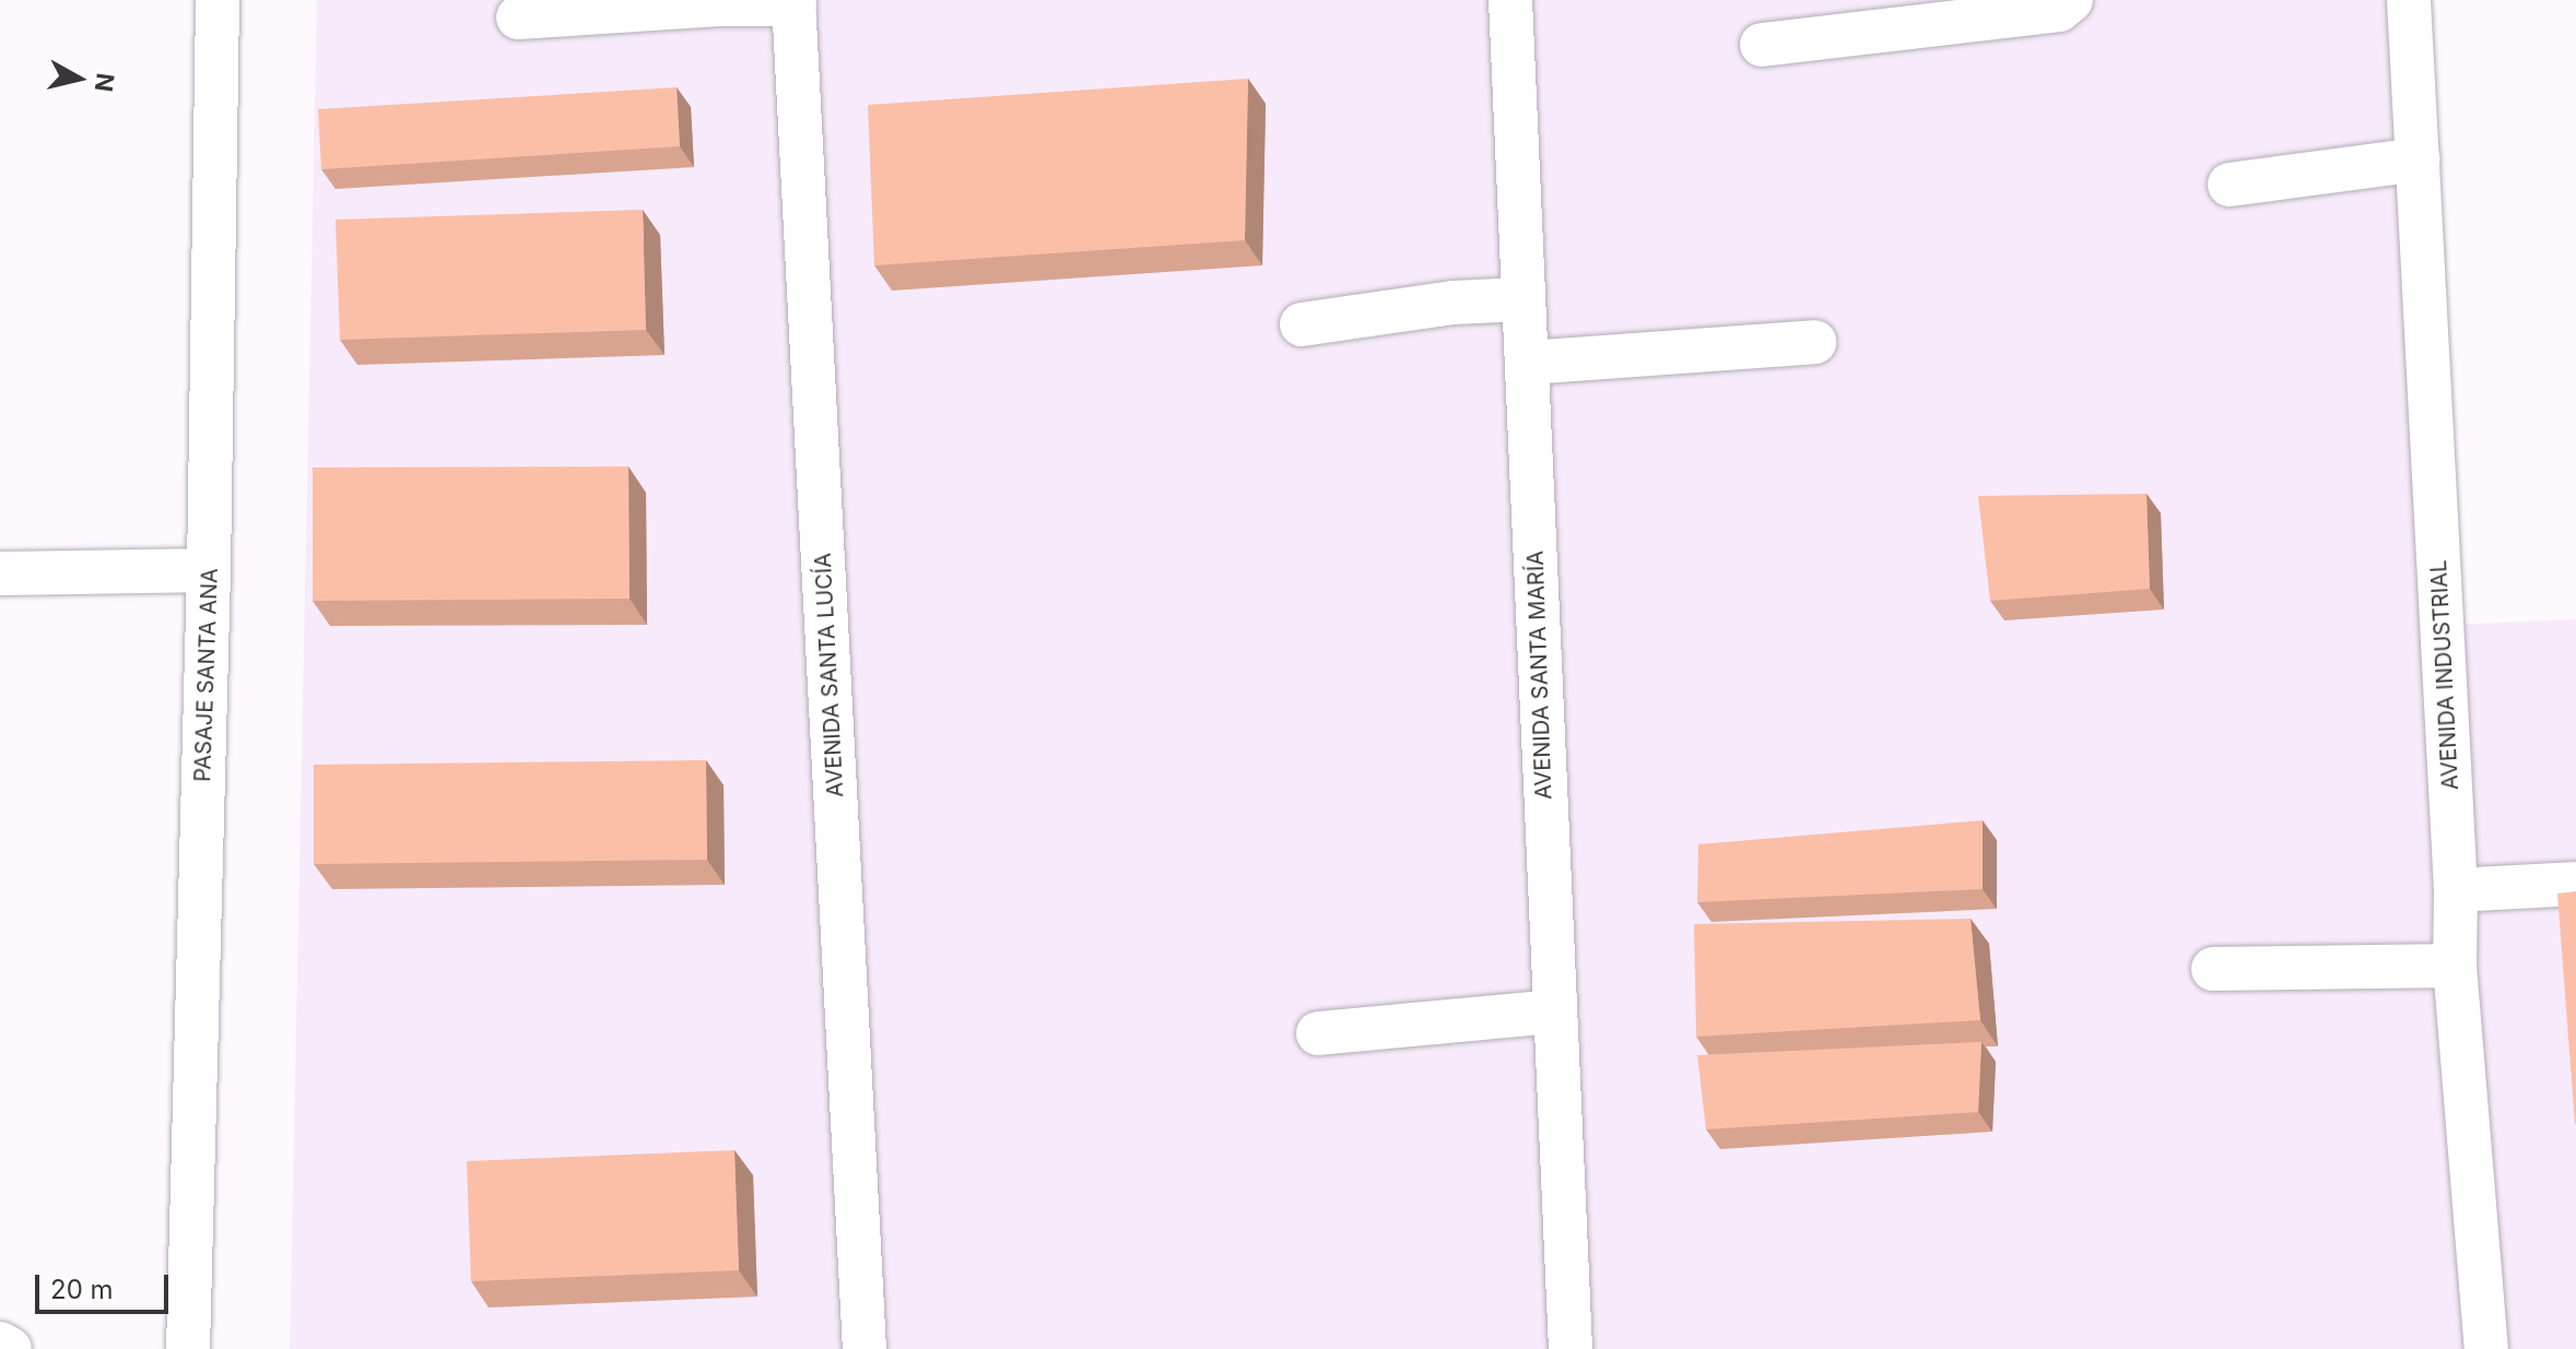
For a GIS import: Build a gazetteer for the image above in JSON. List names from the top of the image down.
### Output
{
  "streets": {
    "street": [
      "PASAJE SANTA ANA",
      "AVENIDA SANTA LUCÍA",
      "AVENIDA SANTA MARÍA",
      "AVENIDA INDUSTRIAL"
    ]
  },
  "scale_bar": "20 m",
  "north": "right"
}
